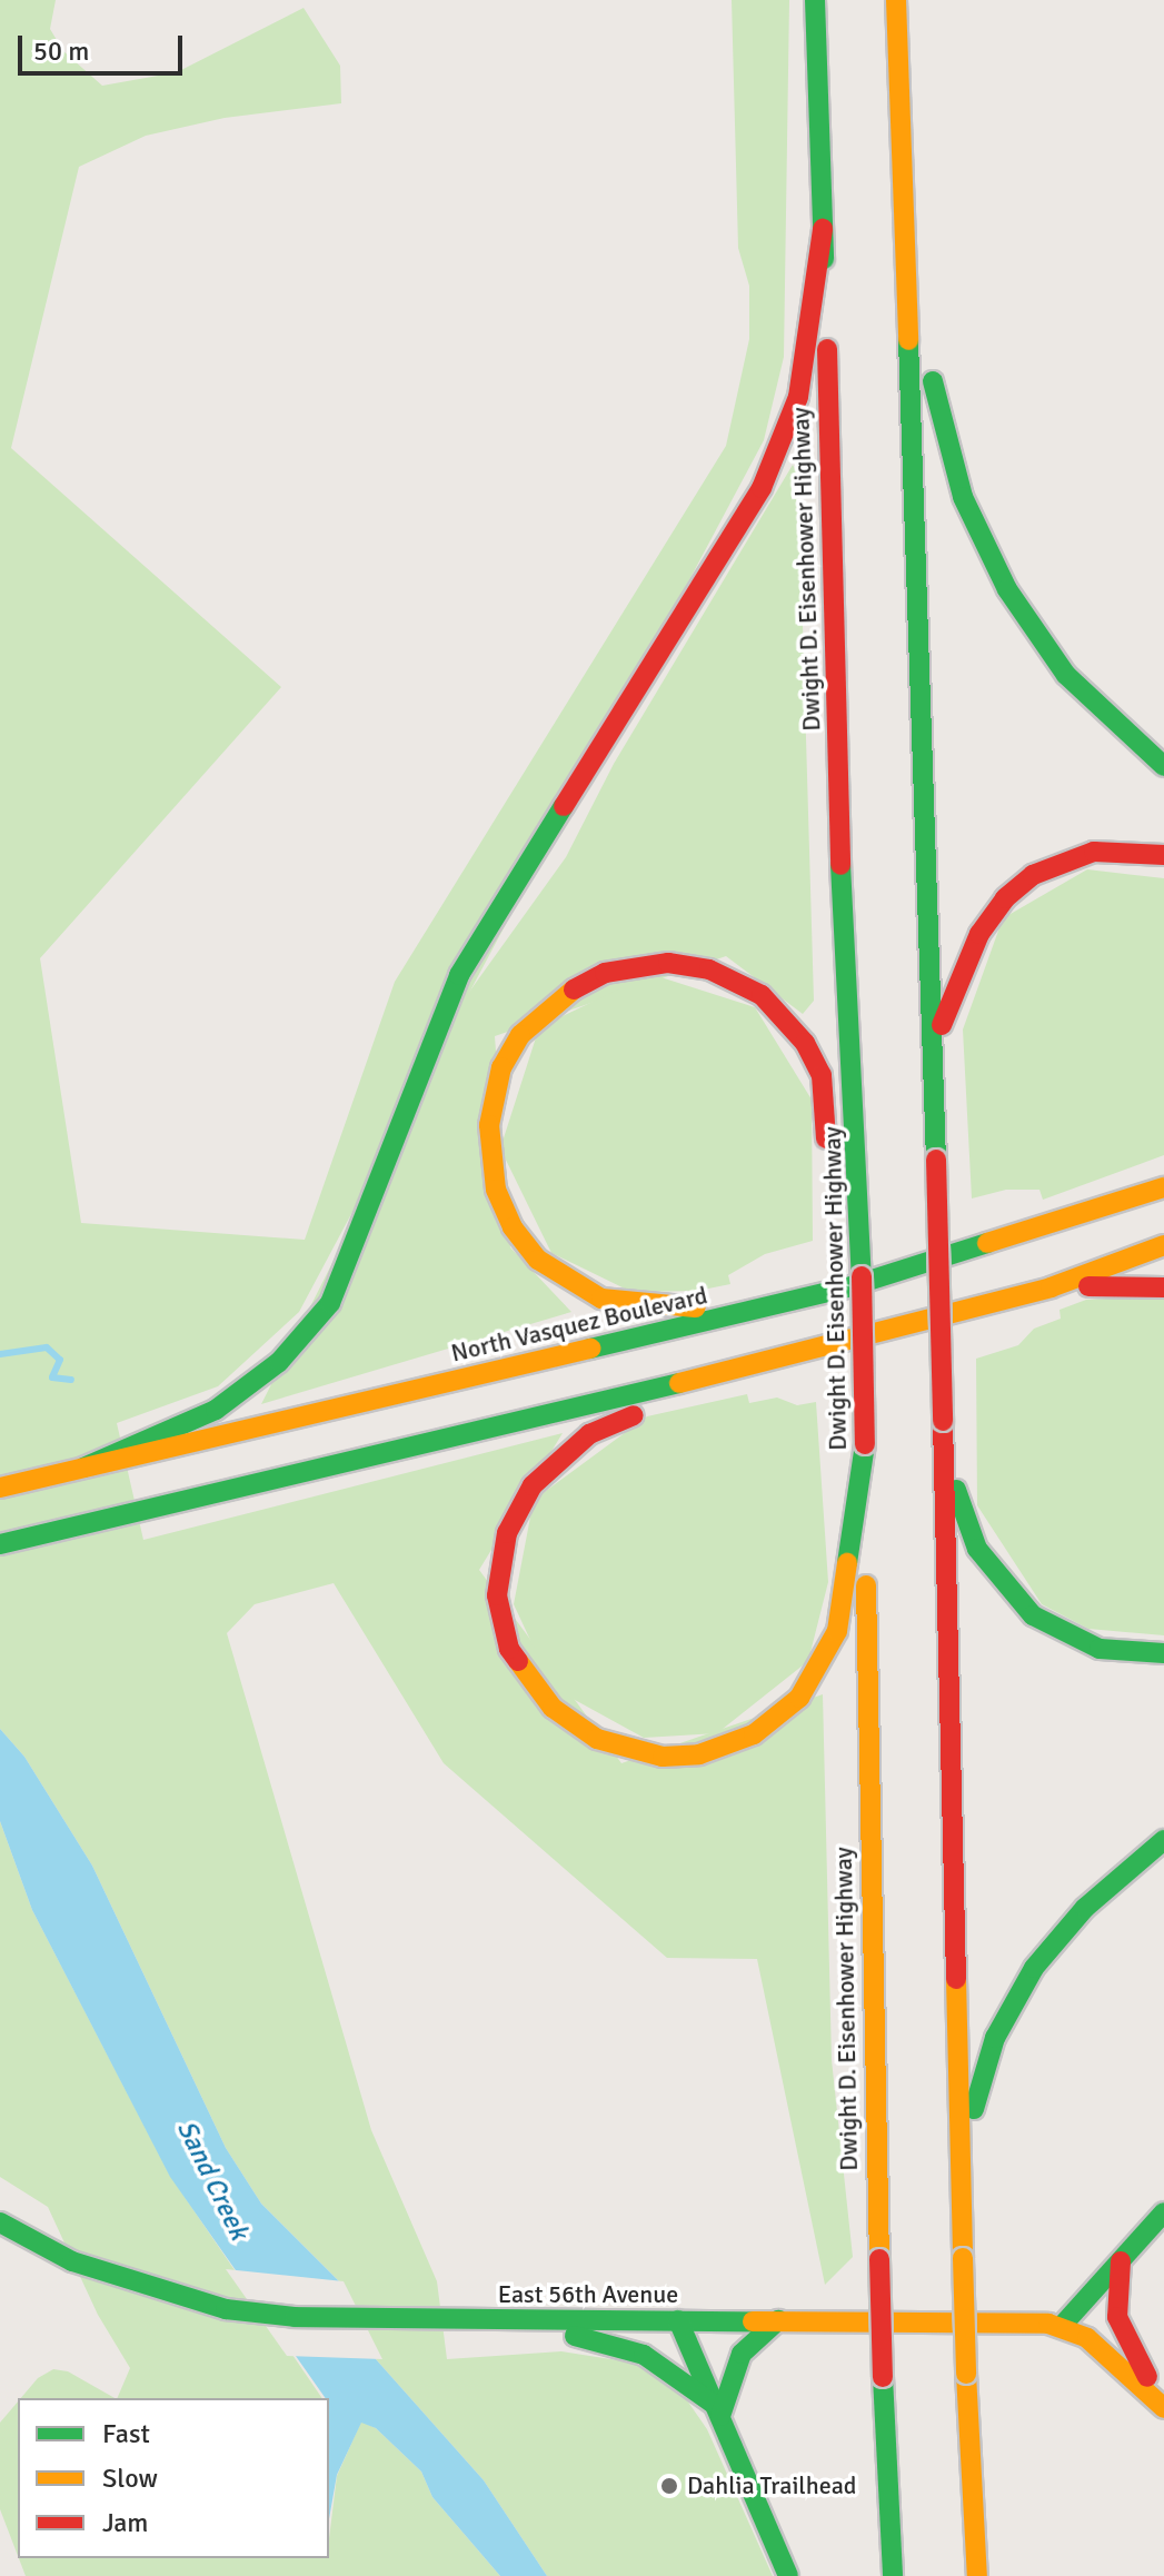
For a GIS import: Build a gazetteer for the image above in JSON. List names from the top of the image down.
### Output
{
  "streets": {
    "main road": ["Dwight D. Eisenhower Highway", "North Vasquez Boulevard", "East 56th Avenue"]
  },
  "water": ["Sand Creek"],
  "places": ["Dahlia Trailhead"],
  "legend": ["Fast", "Slow", "Jam"],
  "scale_bar": "50 m"
}
